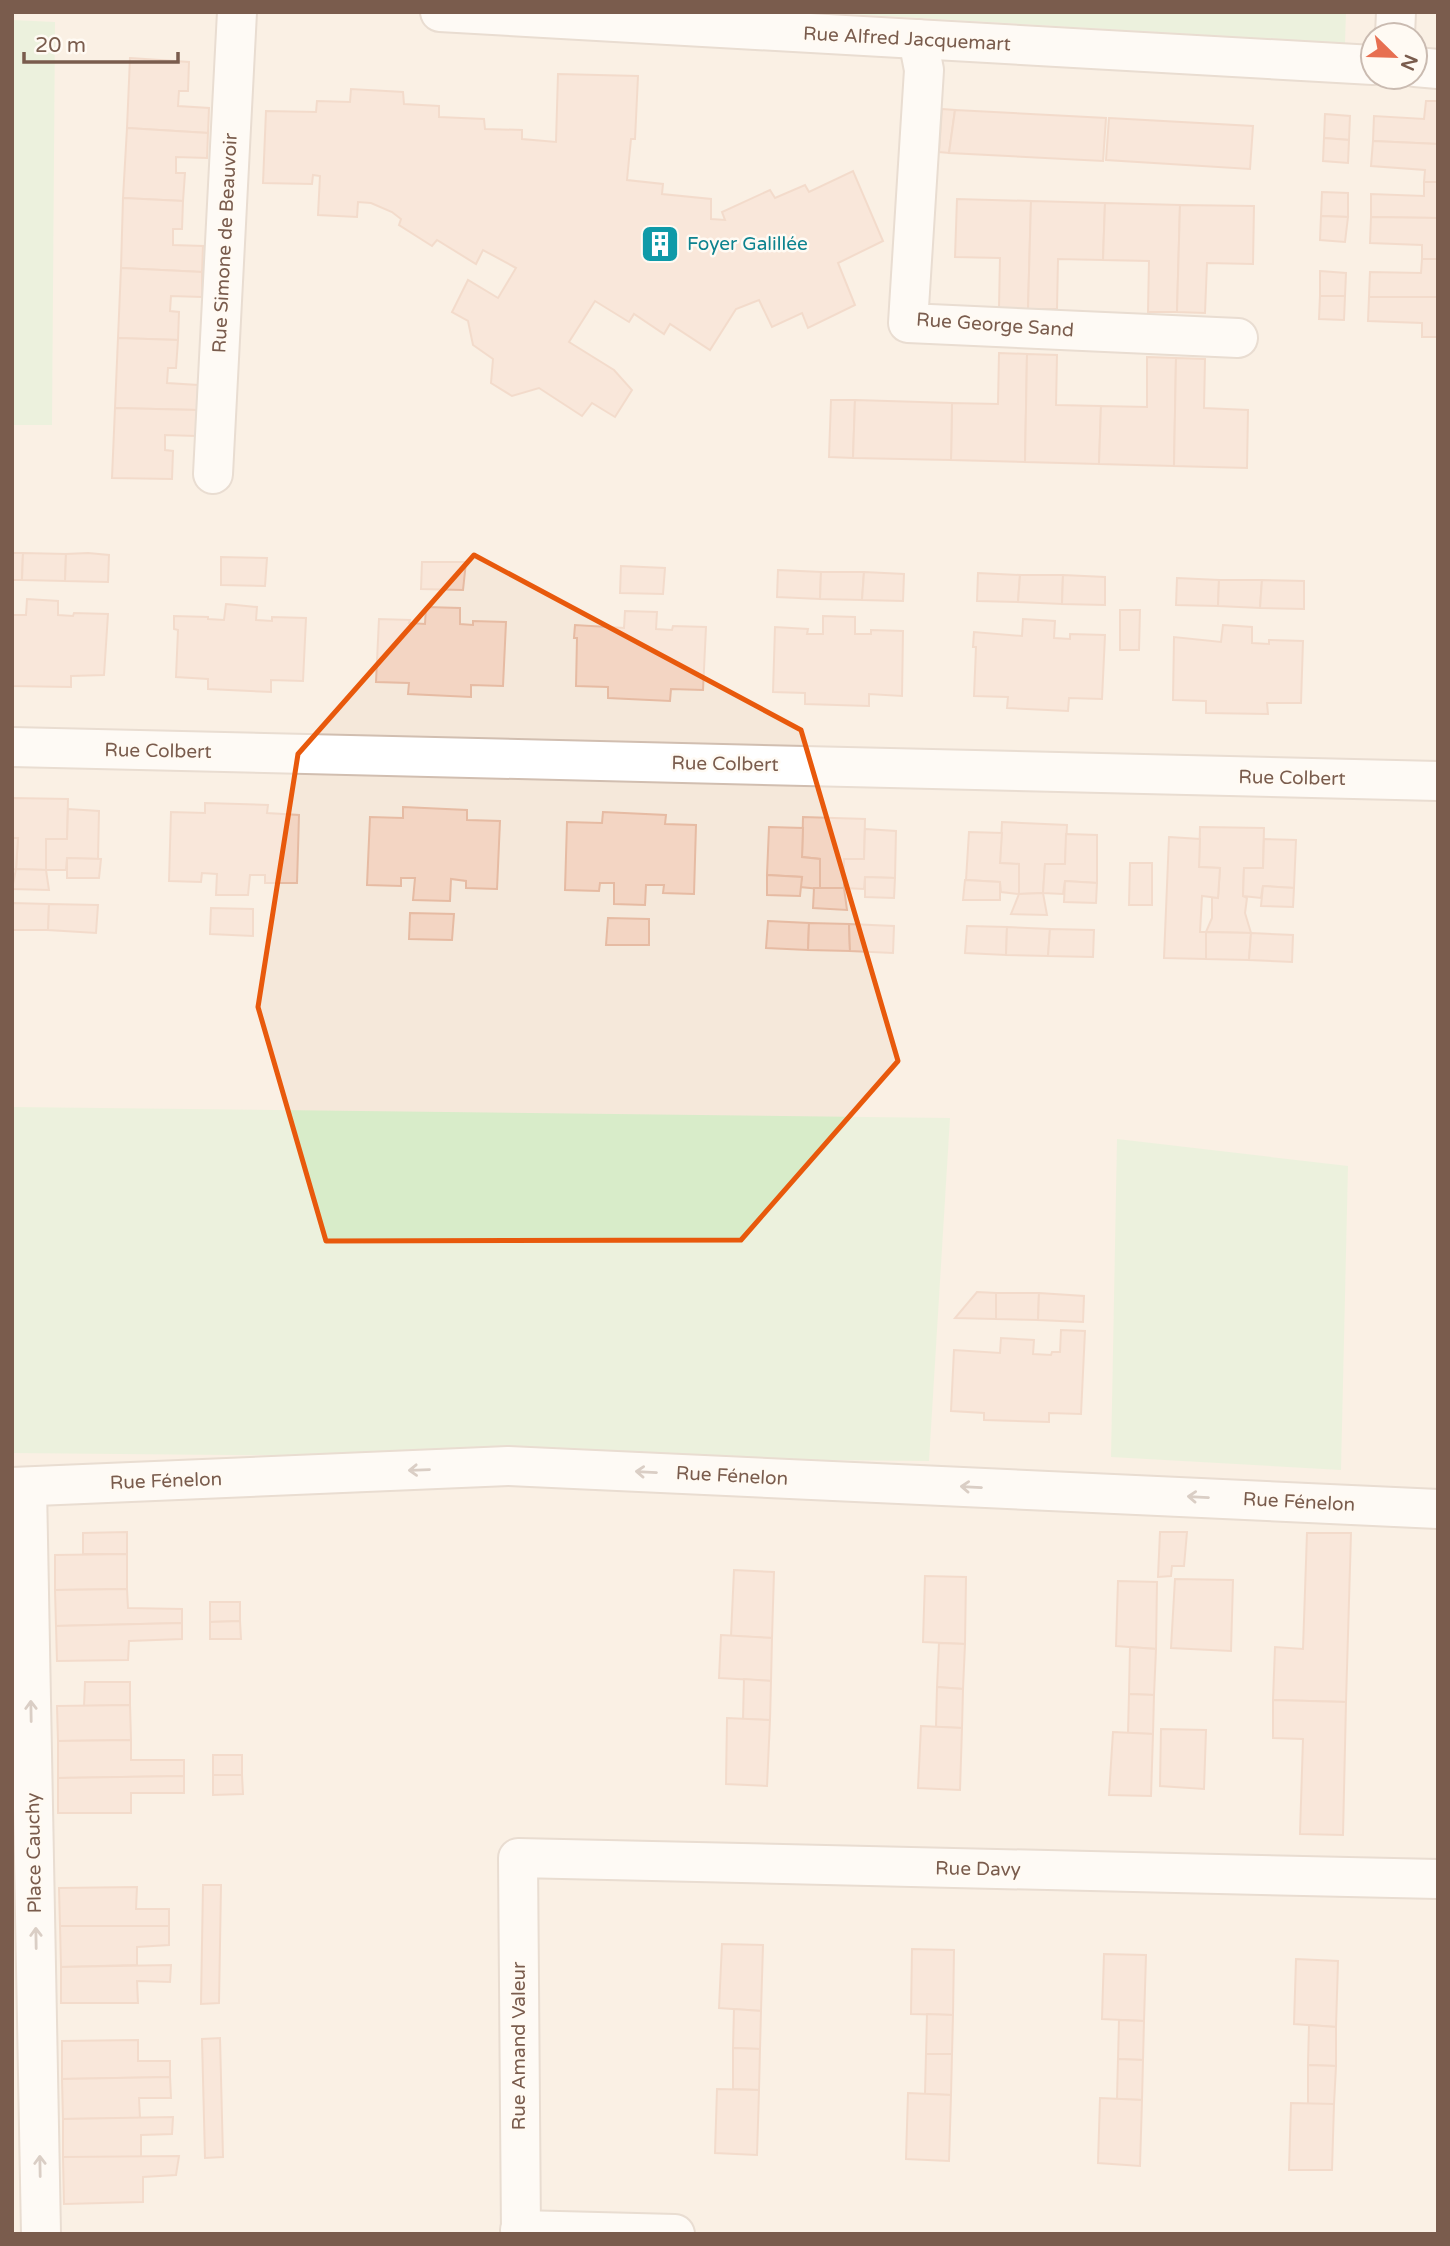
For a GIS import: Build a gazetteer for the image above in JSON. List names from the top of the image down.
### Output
{
  "streets": {
    "street": [
      "Rue Alfred Jacquemart",
      "Rue Simone de Beauvoir",
      "Rue George Sand",
      "Rue Colbert",
      "Rue Fénelon",
      "Place Cauchy",
      "Rue Davy",
      "Rue Amand Valeur"
    ]
  },
  "crossings": [
    ["Rue Alfred Jacquemart", "Rue George Sand"],
    ["Rue Fénelon", "Place Cauchy"],
    ["Rue Davy", "Rue Amand Valeur"]
  ],
  "one_way": ["Rue Fénelon", "Place Cauchy"],
  "places": {
    "building": ["Foyer Galillée"]
  },
  "scale_bar": "20 m",
  "north": "bottom right"
}
